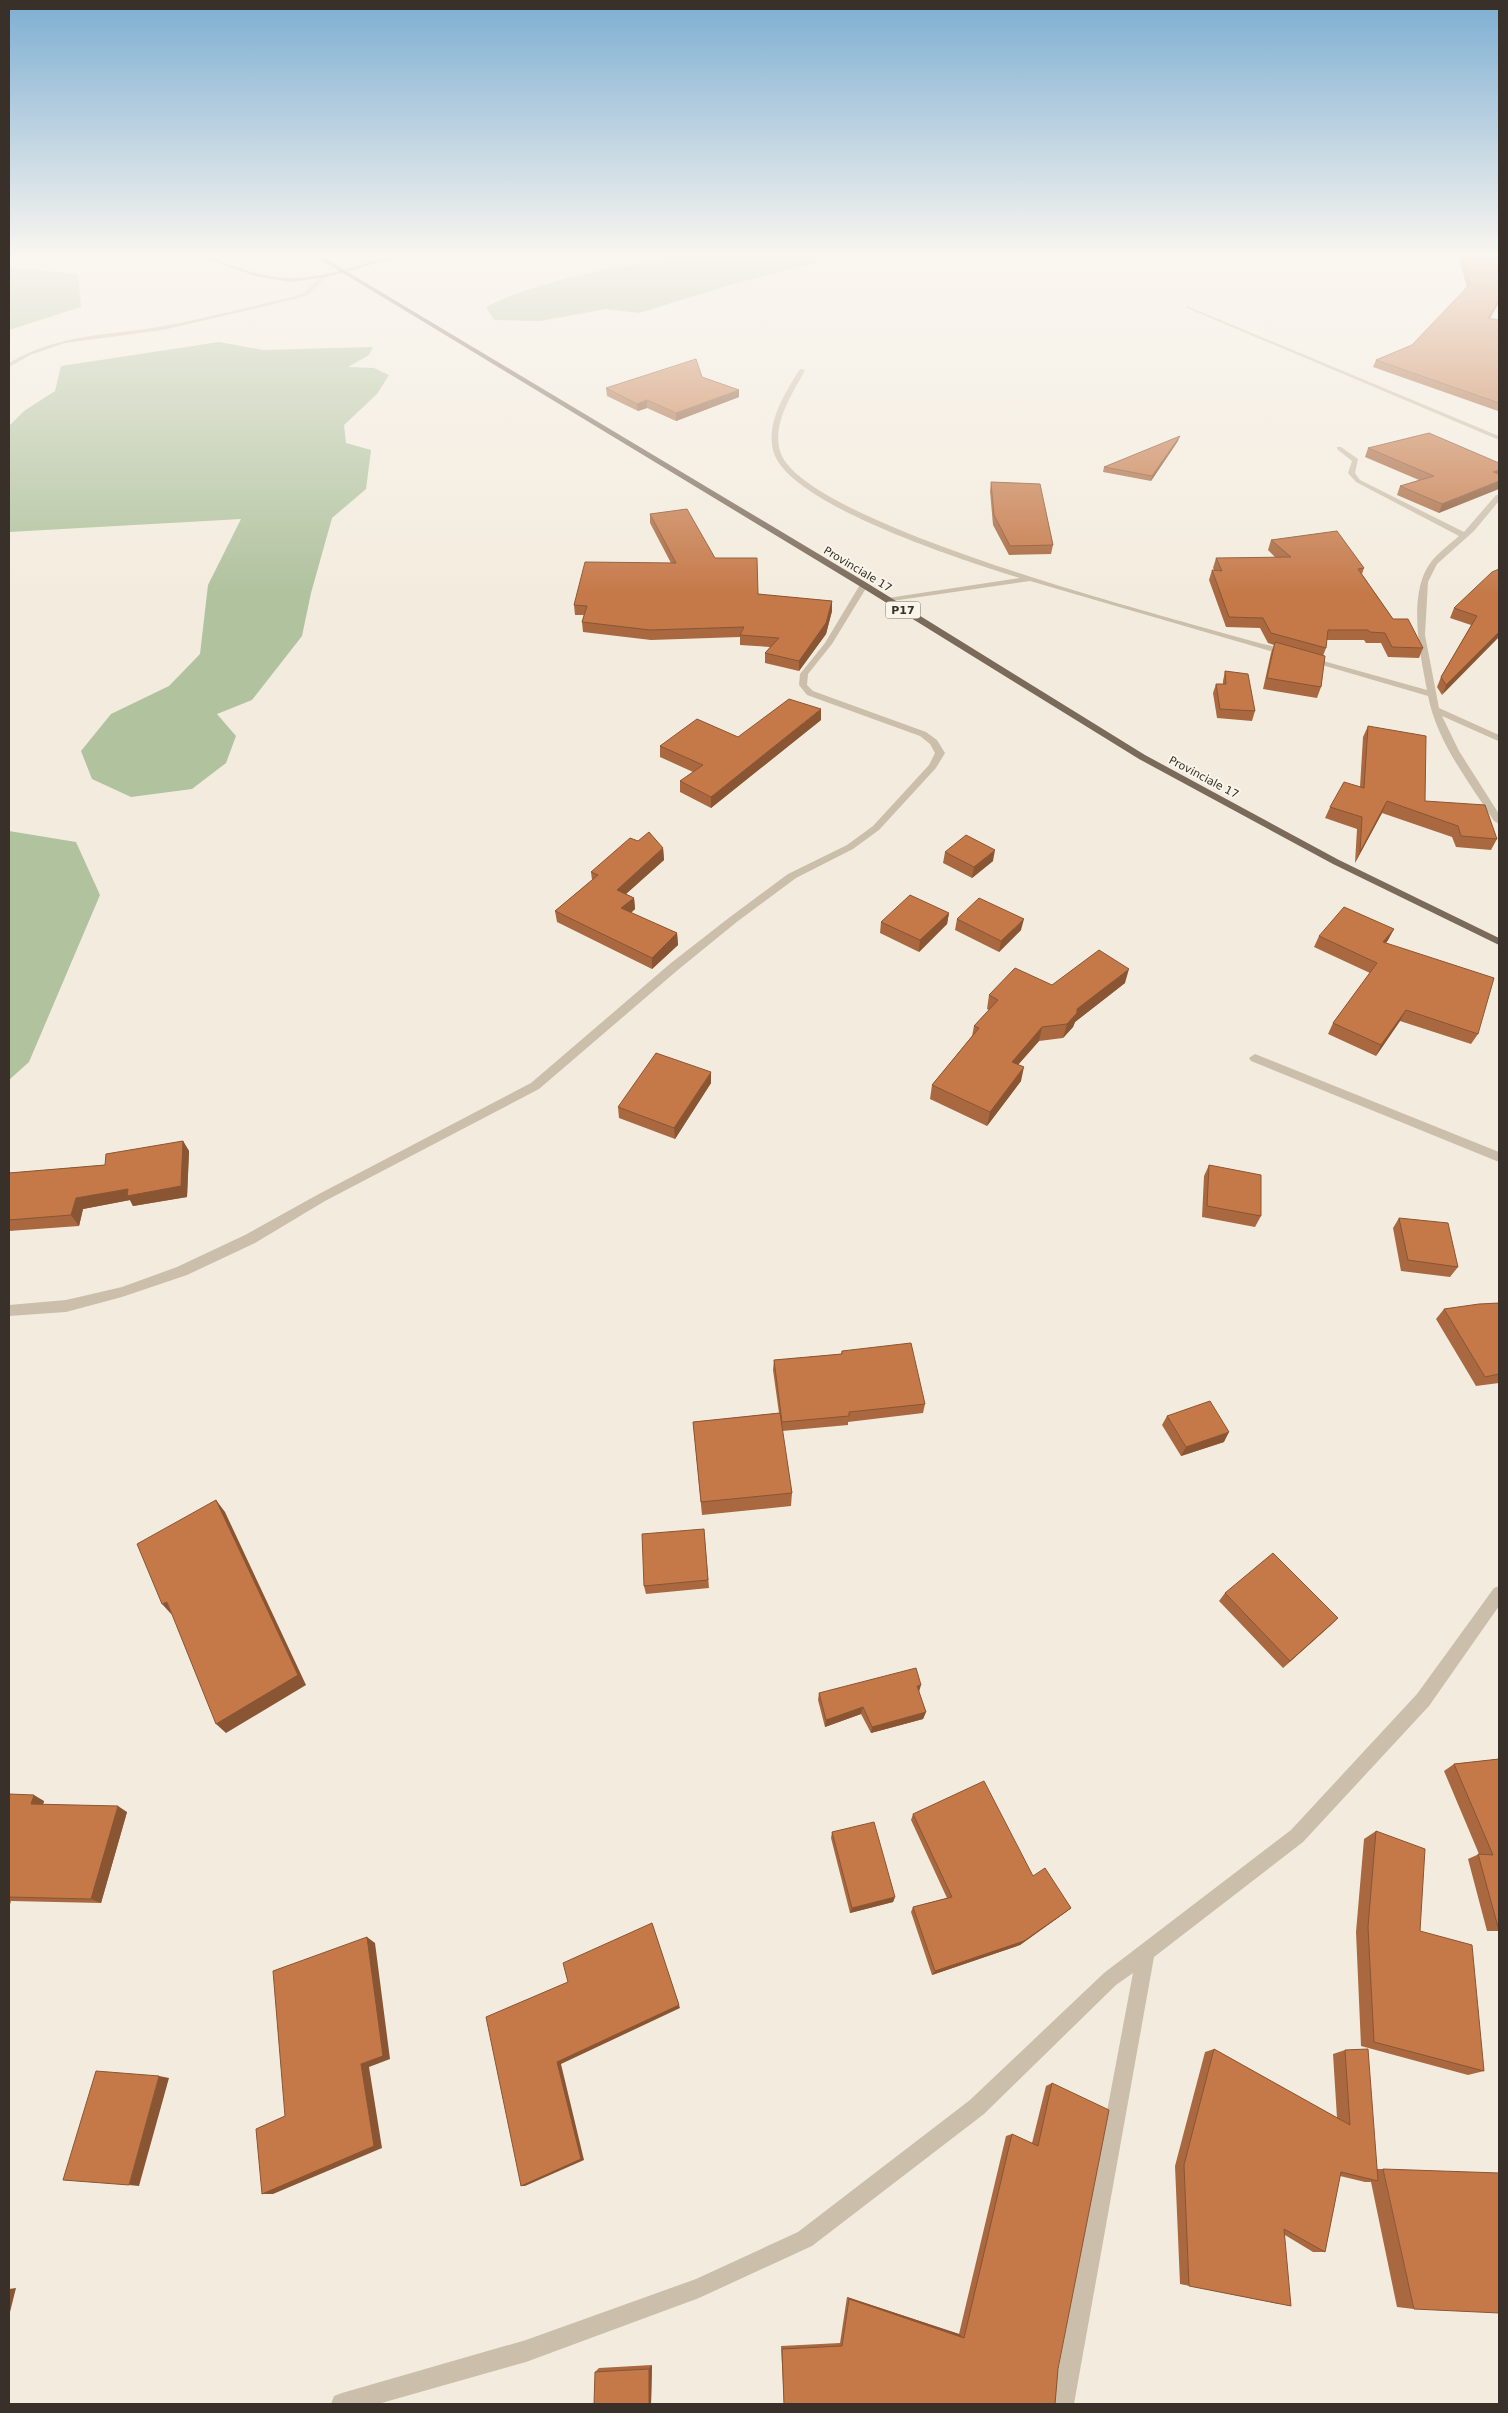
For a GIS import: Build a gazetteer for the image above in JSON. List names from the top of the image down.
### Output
{
  "streets": {
    "main road": ["Provinciale 17", "P17"]
  }
}
